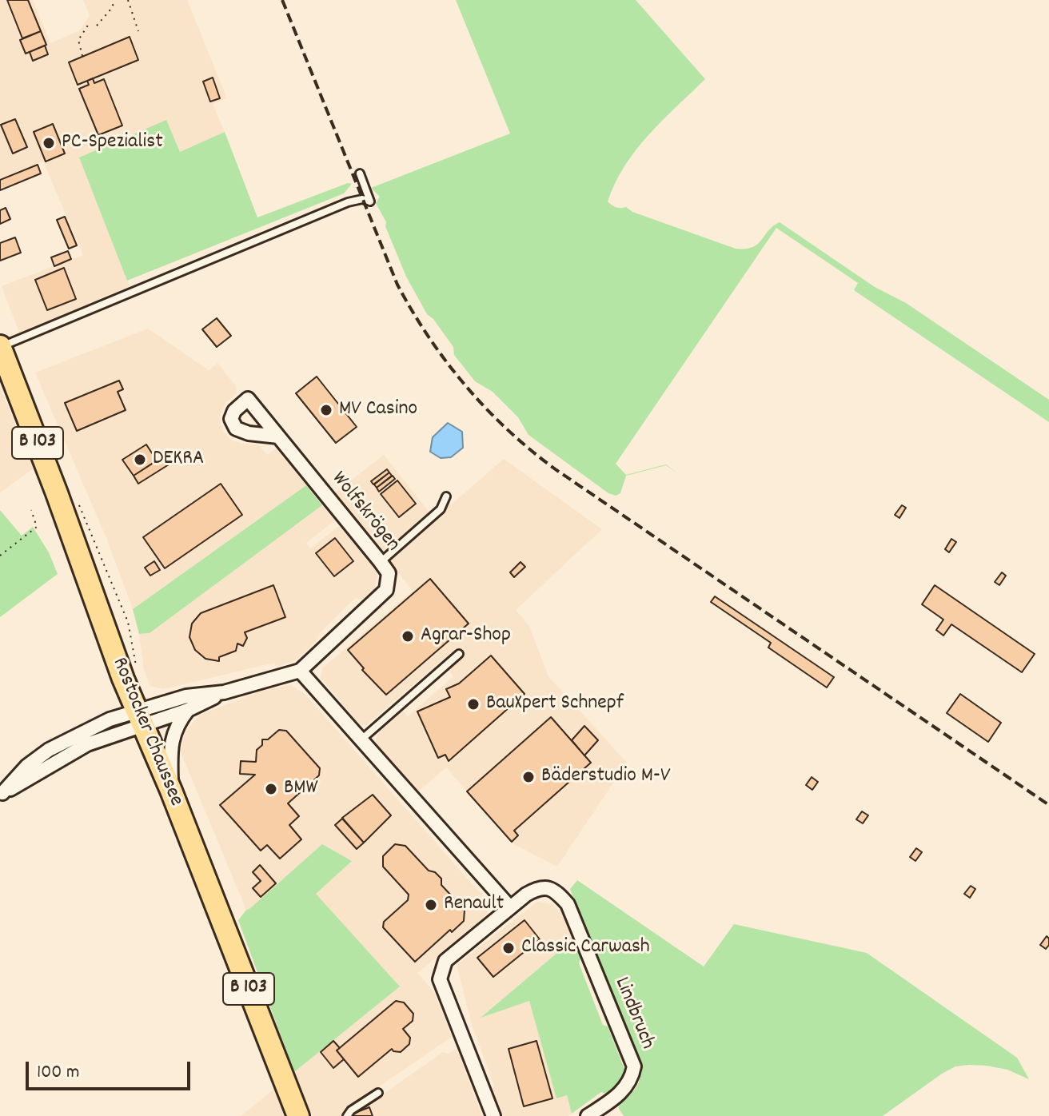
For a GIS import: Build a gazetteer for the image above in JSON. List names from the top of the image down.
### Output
{
  "streets": {
    "main road": ["B 103", "Rostocker Chaussee"],
    "street": ["Wolfskrögen", "Lindbruch"]
  },
  "crossings": [
    ["Wolfskrögen", "Rostocker Chaussee"]
  ],
  "places": [
    "PC-Spezialist",
    "MV Casino",
    "DEKRA",
    "Agrar-Shop",
    "BauXpert Schnepf",
    "Bäderstudio M-V",
    "BMW",
    "Renault",
    "Classic Carwash"
  ],
  "scale_bar": "100 m"
}
